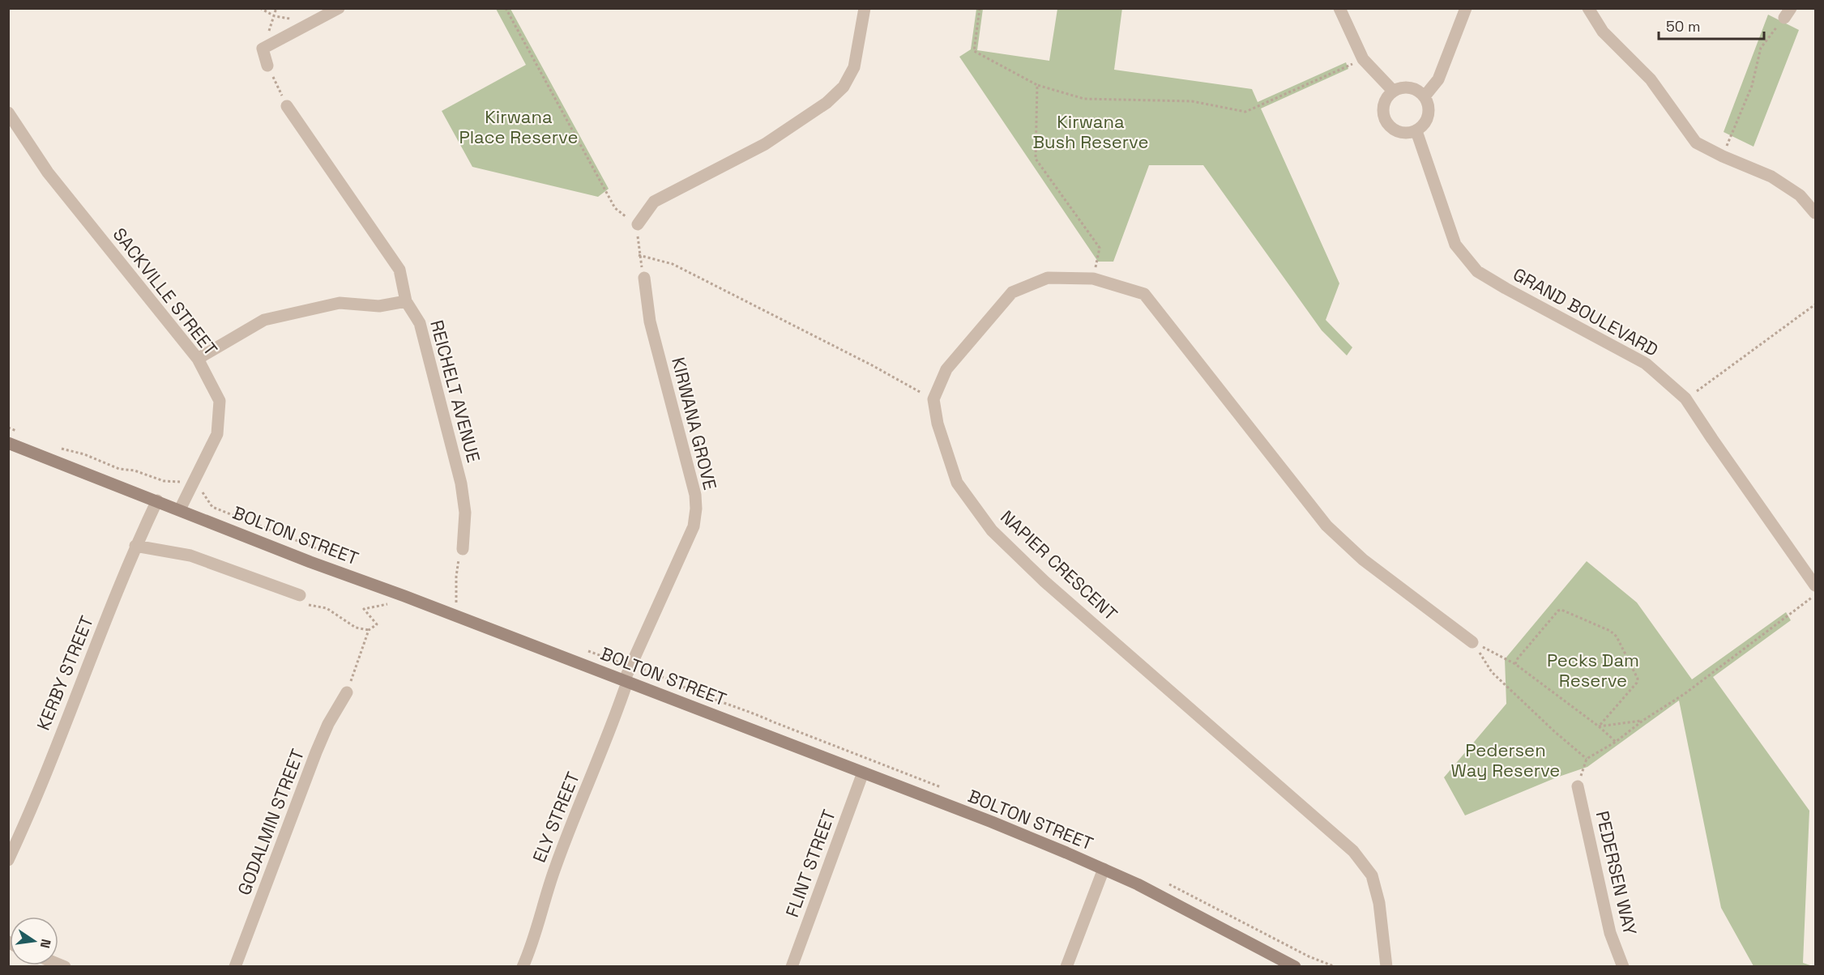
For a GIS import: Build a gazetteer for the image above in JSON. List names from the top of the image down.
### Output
{
  "streets": {
    "main road": ["BOLTON STREET"],
    "street": [
      "SACKVILLE STREET",
      "GRAND BOULEVARD",
      "REICHELT AVENUE",
      "KIRWANA GROVE",
      "NAPIER CRESCENT",
      "KERBY STREET",
      "ELY STREET",
      "GODALMIN STREET",
      "FLINT STREET",
      "PEDERSEN WAY"
    ]
  },
  "crossings": [
    ["SACKVILLE STREET", "BOLTON STREET"],
    ["KIRWANA GROVE", "BOLTON STREET"],
    ["KIRWANA GROVE", "ELY STREET"],
    ["BOLTON STREET", "KERBY STREET"],
    ["BOLTON STREET", "ELY STREET"],
    ["BOLTON STREET", "FLINT STREET"]
  ],
  "parks": [
    "Kirwana Place Reserve",
    "Kirwana Bush Reserve",
    "Pecks Dam Reserve",
    "Pedersen Way Reserve"
  ],
  "scale_bar": "50 m",
  "north": "right"
}
